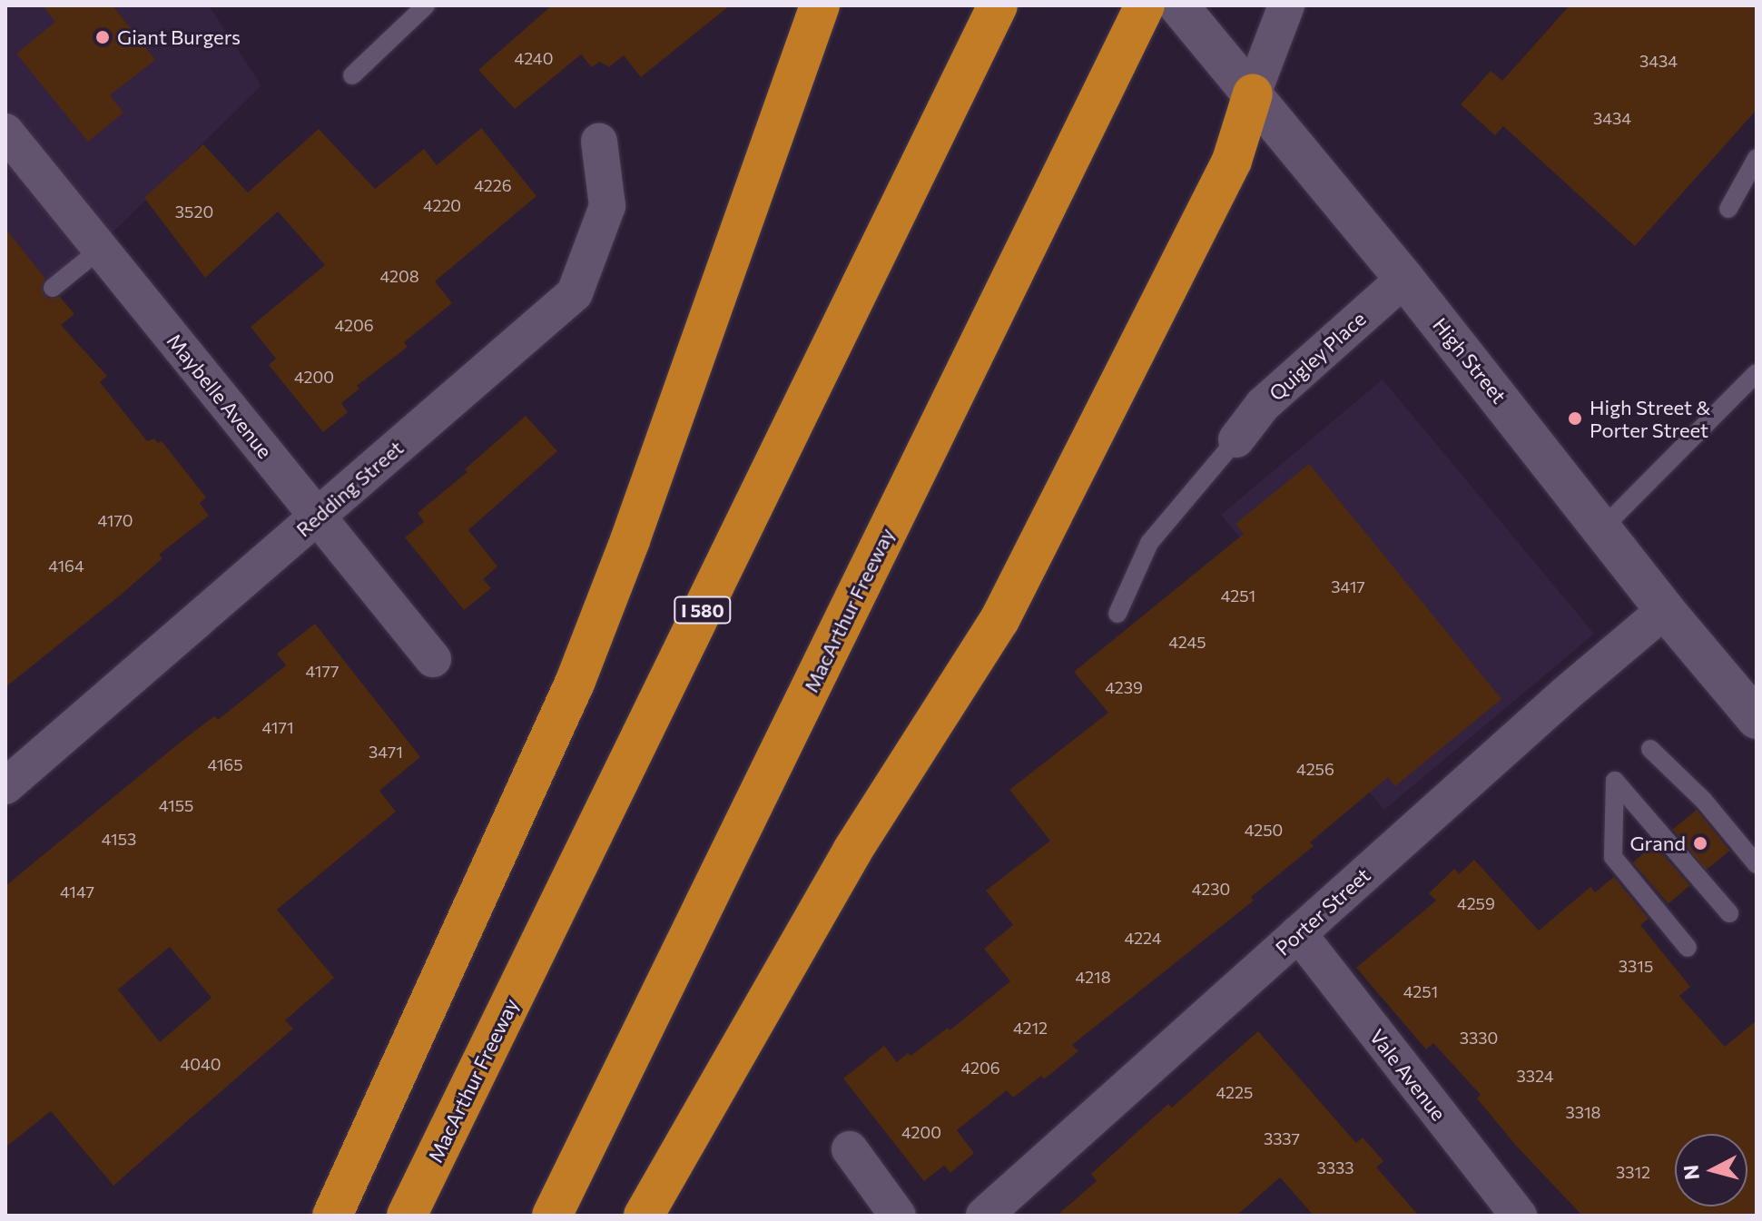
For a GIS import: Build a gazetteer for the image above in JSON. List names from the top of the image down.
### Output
{
  "streets": {
    "highway": ["I 580", "MacArthur Freeway"],
    "main road": ["High Street"],
    "street": [
      "Quigley Place",
      "Maybelle Avenue",
      "Redding Street",
      "Porter Street",
      "Vale Avenue"
    ]
  },
  "crossings": [
    ["Quigley Place", "High Street"],
    ["High Street", "Porter Street"],
    ["Maybelle Avenue", "Redding Street"],
    ["Porter Street", "Vale Avenue"]
  ],
  "places": ["Giant Burgers", "High Street & Porter Street", "Grand"],
  "house_numbers": [
    "4240",
    "3434",
    "3434",
    "4226",
    "4220",
    "3520",
    "4208",
    "4206",
    "4200",
    "4170",
    "4164",
    "3417",
    "4251",
    "4245",
    "4177",
    "4239",
    "4171",
    "3471",
    "4165",
    "4256",
    "4155",
    "4250",
    "4153",
    "4230",
    "4147",
    "4259",
    "4224",
    "3315",
    "4218",
    "4251",
    "4212",
    "3330",
    "4040",
    "4206",
    "3324",
    "4225",
    "3318",
    "4200",
    "3337",
    "3333",
    "3312"
  ],
  "north": "left"
}
